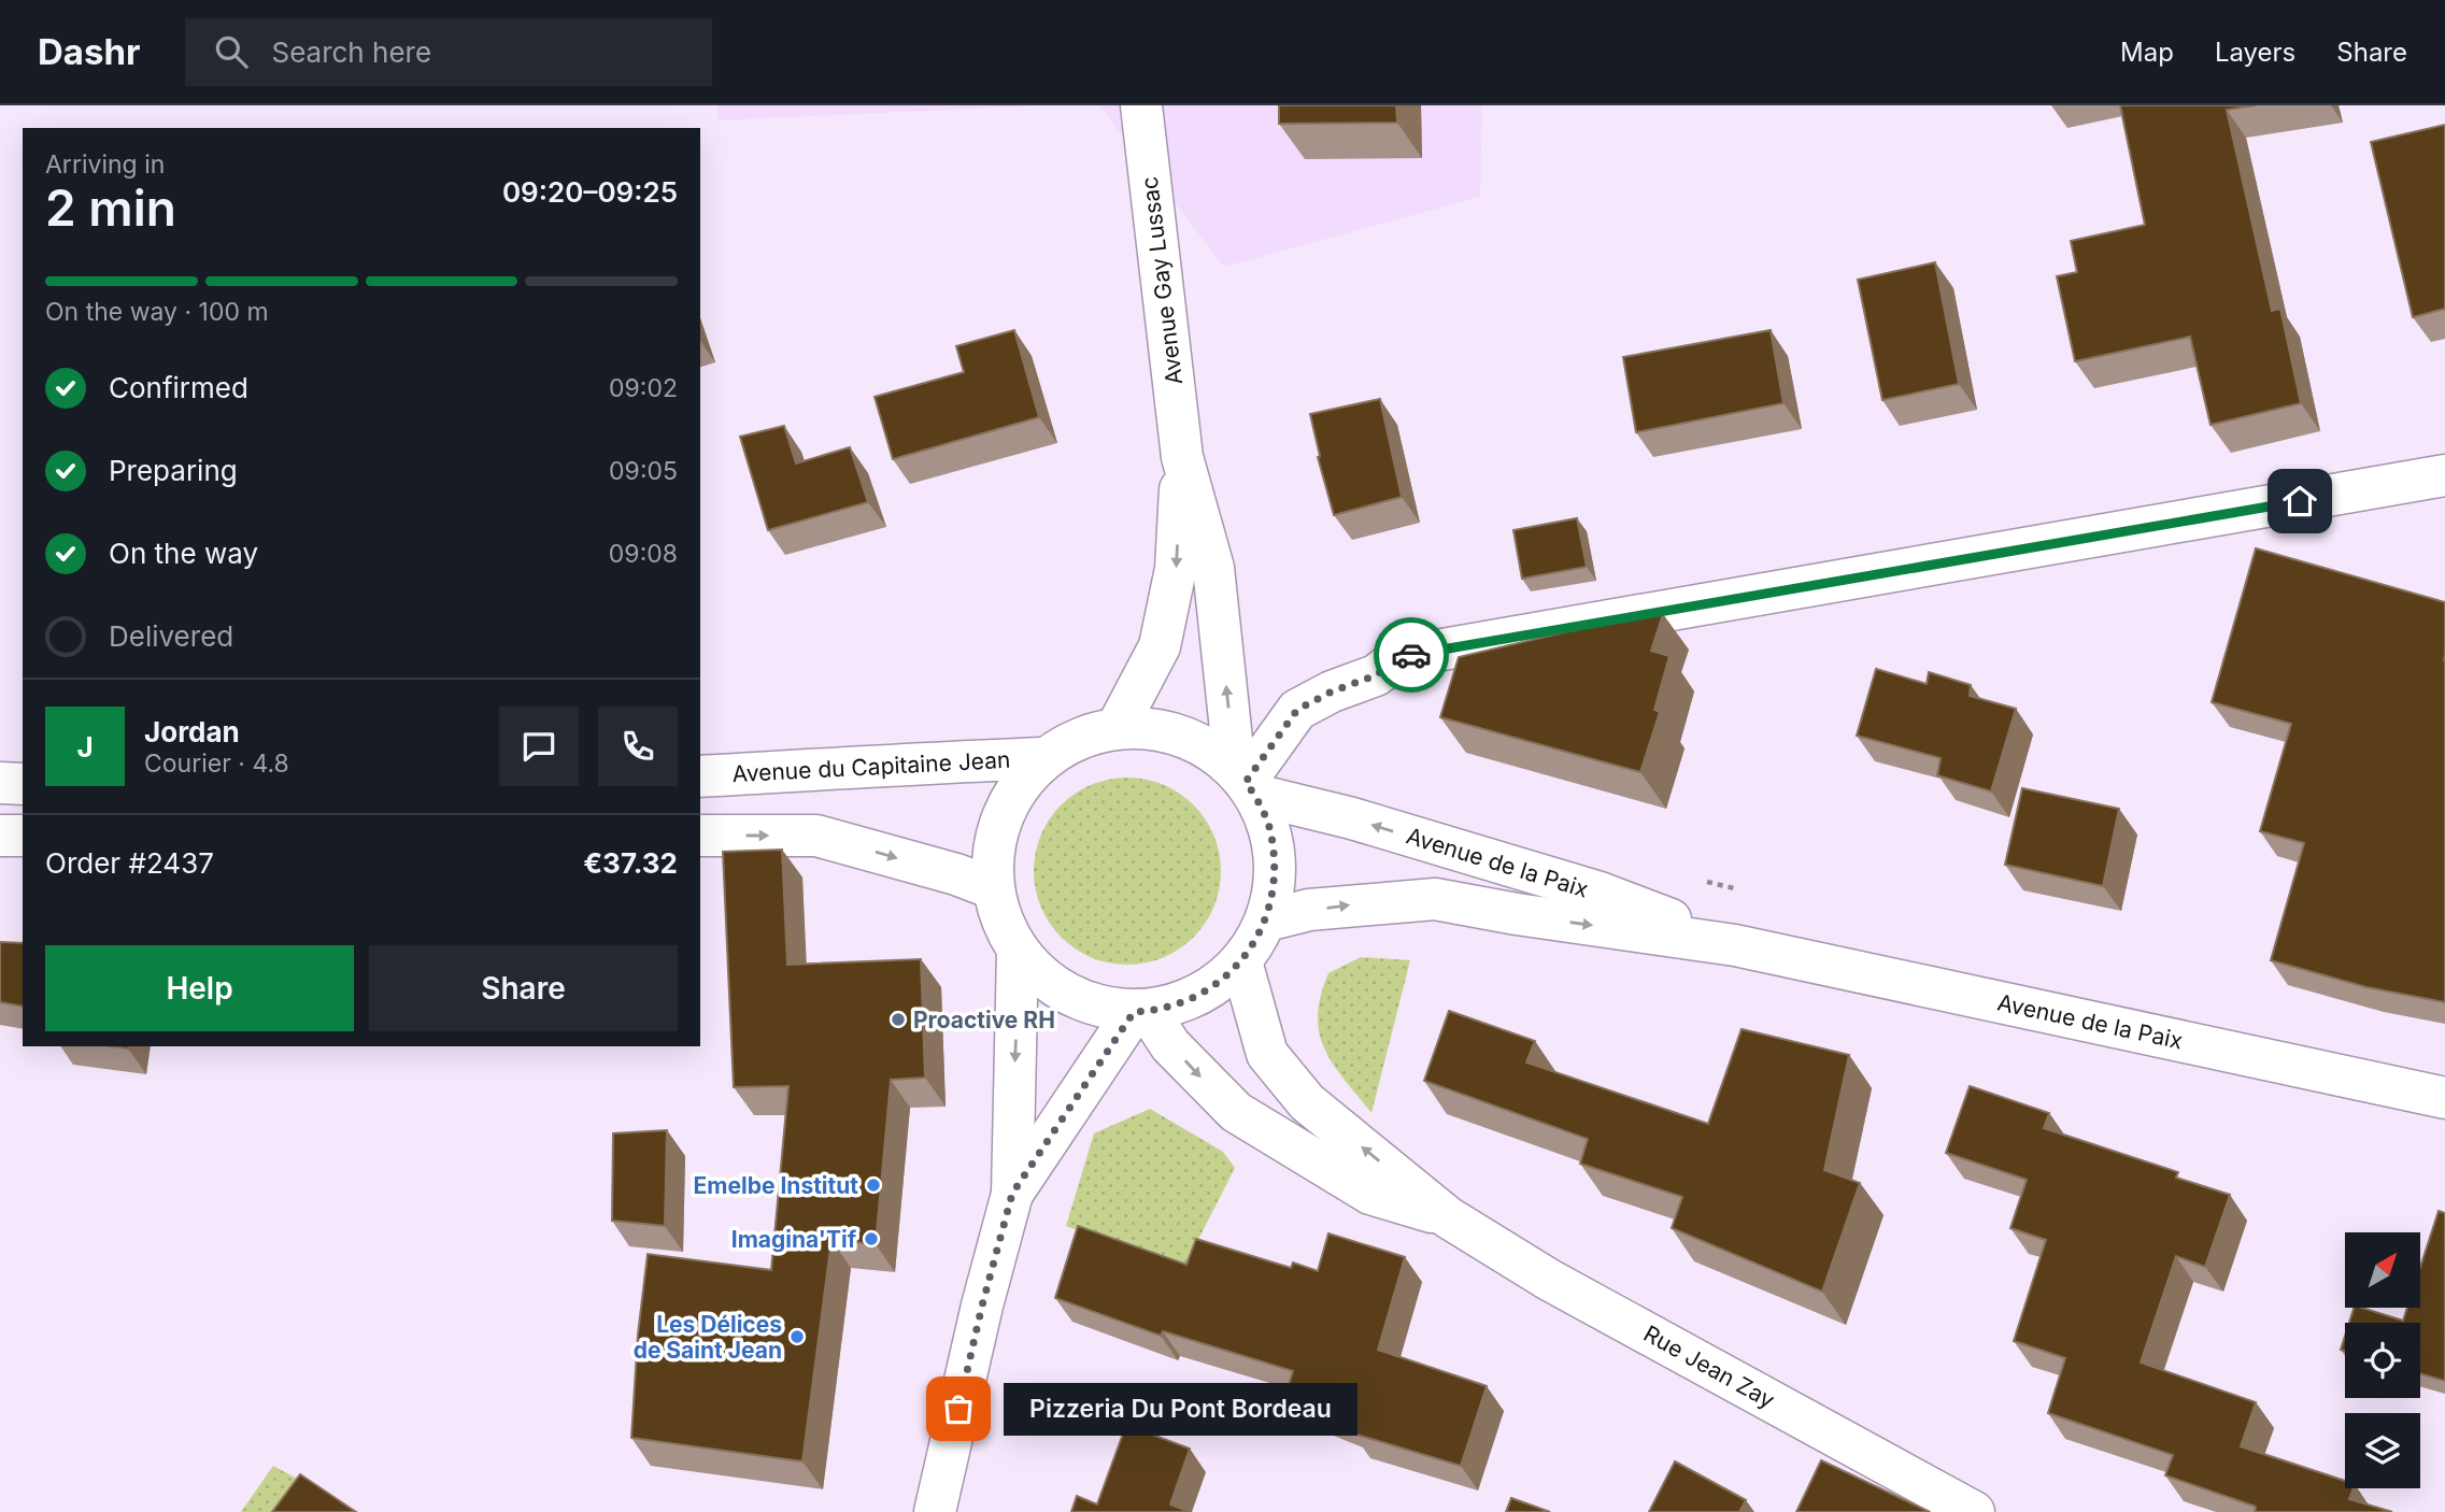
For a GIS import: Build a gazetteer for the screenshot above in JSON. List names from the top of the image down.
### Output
{
  "streets": {
    "street": [
      "Avenue Gay Lussac",
      "Avenue du Capitaine Jean",
      "Avenue de la Paix",
      "Rue Jean Zay"
    ]
  },
  "crossings": [
    ["Avenue Gay Lussac", "Avenue de la Paix"]
  ],
  "places": [
    "Proactive RH",
    "Emelbe Institut",
    "Imagina'Tif",
    "Les Délices de Saint Jean",
    "Pizzeria Du Pont Bordeau"
  ],
  "north": "top right",
  "page": {
    "header": "Dashr",
    "search": "Search here",
    "nav": ["Map", "Layers", "Share"],
    "heading": ["2 min", "Arriving in", "09:20–09:25"],
    "panel": [
      "Jordan",
      "Courier · 4.8",
      "Order #2437",
      "€37.32"
    ],
    "bar": "On the way · 100 m",
    "list": [
      ["Confirmed", "09:02"],
      ["Preparing", "09:05"],
      ["On the way", "09:08"],
      "Delivered"
    ],
    "round": "J",
    "buttons": ["Help", "Share"],
    "bubble": "Pizzeria Du Pont Bordeau"
  }
}
